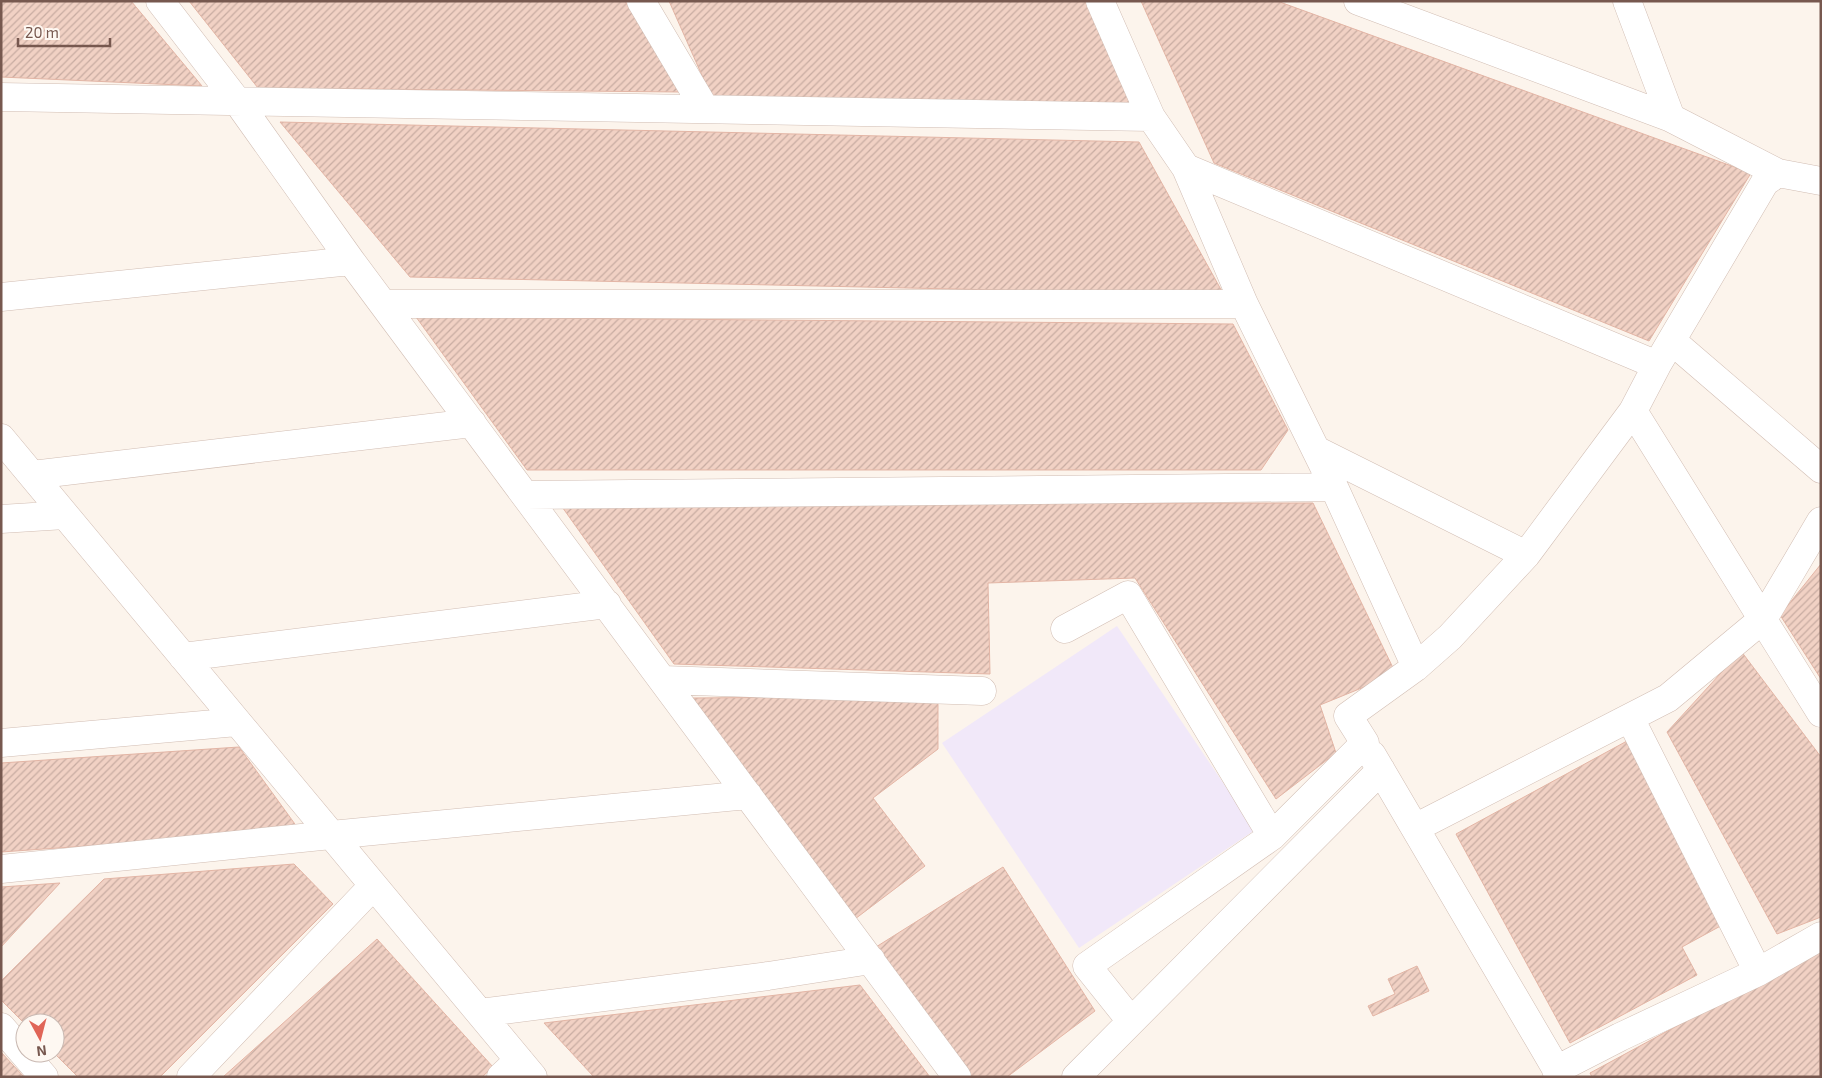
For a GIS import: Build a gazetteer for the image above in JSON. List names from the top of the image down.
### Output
{
  "scale_bar": "20 m",
  "north": "bottom"
}
